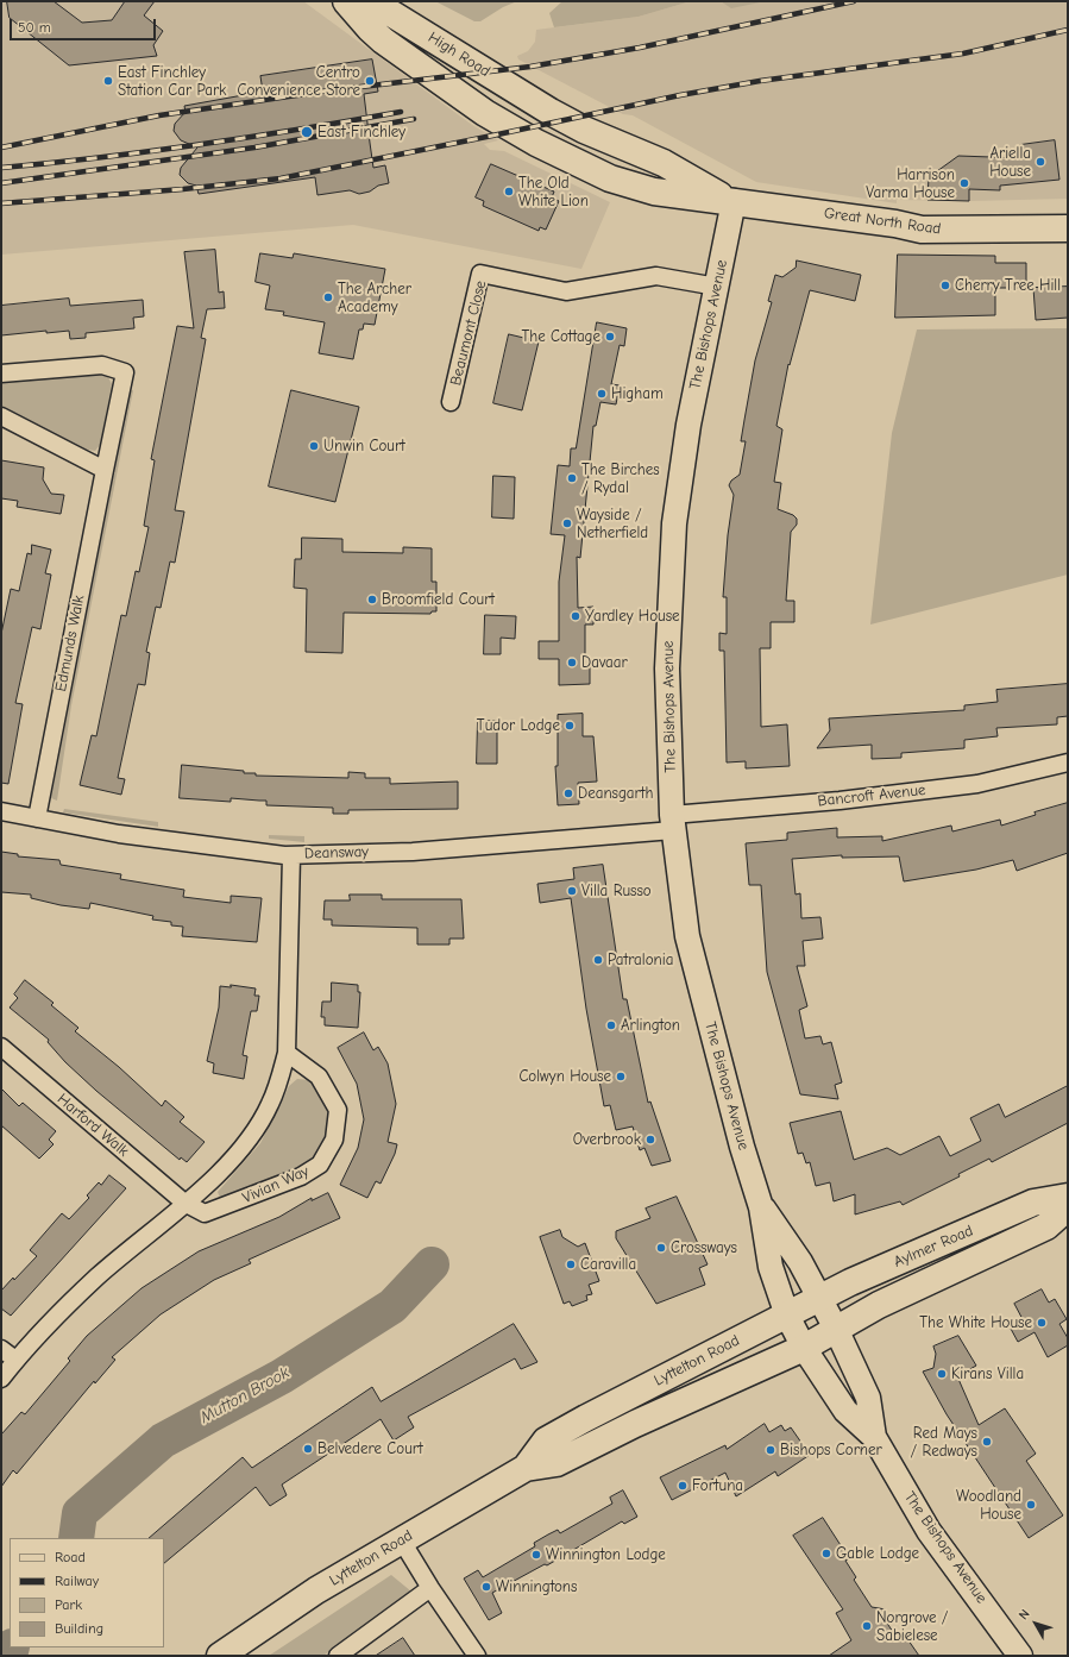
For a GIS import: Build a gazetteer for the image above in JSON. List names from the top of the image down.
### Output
{
  "streets": {
    "main road": [
      "High Road",
      "Great North Road",
      "Aylmer Road",
      "Lyttelton Road"
    ],
    "street": [
      "The Bishops Avenue",
      "Beaumont Close",
      "Edmunds Walk",
      "Bancroft Avenue",
      "Deansway",
      "Harford Walk",
      "Vivian Way"
    ]
  },
  "crossings": [
    ["High Road", "Great North Road"],
    ["Great North Road", "The Bishops Avenue"],
    ["The Bishops Avenue", "Beaumont Close"],
    ["The Bishops Avenue", "Bancroft Avenue"],
    ["The Bishops Avenue", "Deansway"],
    ["The Bishops Avenue", "Aylmer Road"],
    ["The Bishops Avenue", "Lyttelton Road"],
    ["Edmunds Walk", "Deansway"],
    ["Bancroft Avenue", "Deansway"],
    ["Harford Walk", "Vivian Way"],
    ["Aylmer Road", "Lyttelton Road"]
  ],
  "water": ["Mutton Brook"],
  "places": [
    "East Finchley Station Car Park",
    "Centro Convenience Store",
    "East Finchley",
    "Ariella House",
    "Harrison Varma House",
    "The Old White Lion",
    "Cherry Tree Hill",
    "The Archer Academy",
    "The Cottage",
    "Higham",
    "Unwin Court",
    "The Birches / Rydal",
    "Wayside / Netherfield",
    "Broomfield Court",
    "Yardley House",
    "Davaar",
    "Tudor Lodge",
    "Deansgarth",
    "Villa Russo",
    "Patralonia",
    "Arlington",
    "Colwyn House",
    "Overbrook",
    "Crossways",
    "Caravilla",
    "The White House",
    "Kirans Villa",
    "Red Mays / Redways",
    "Belvedere Court",
    "Bishops Corner",
    "Fortuna",
    "Woodland House",
    "Gable Lodge",
    "Winnington Lodge",
    "Winningtons",
    "Norgrove / Sabielese"
  ],
  "legend": [
    "Road",
    "Railway",
    "Park",
    "Building"
  ],
  "scale_bar": "50 m",
  "north": "top left"
}
